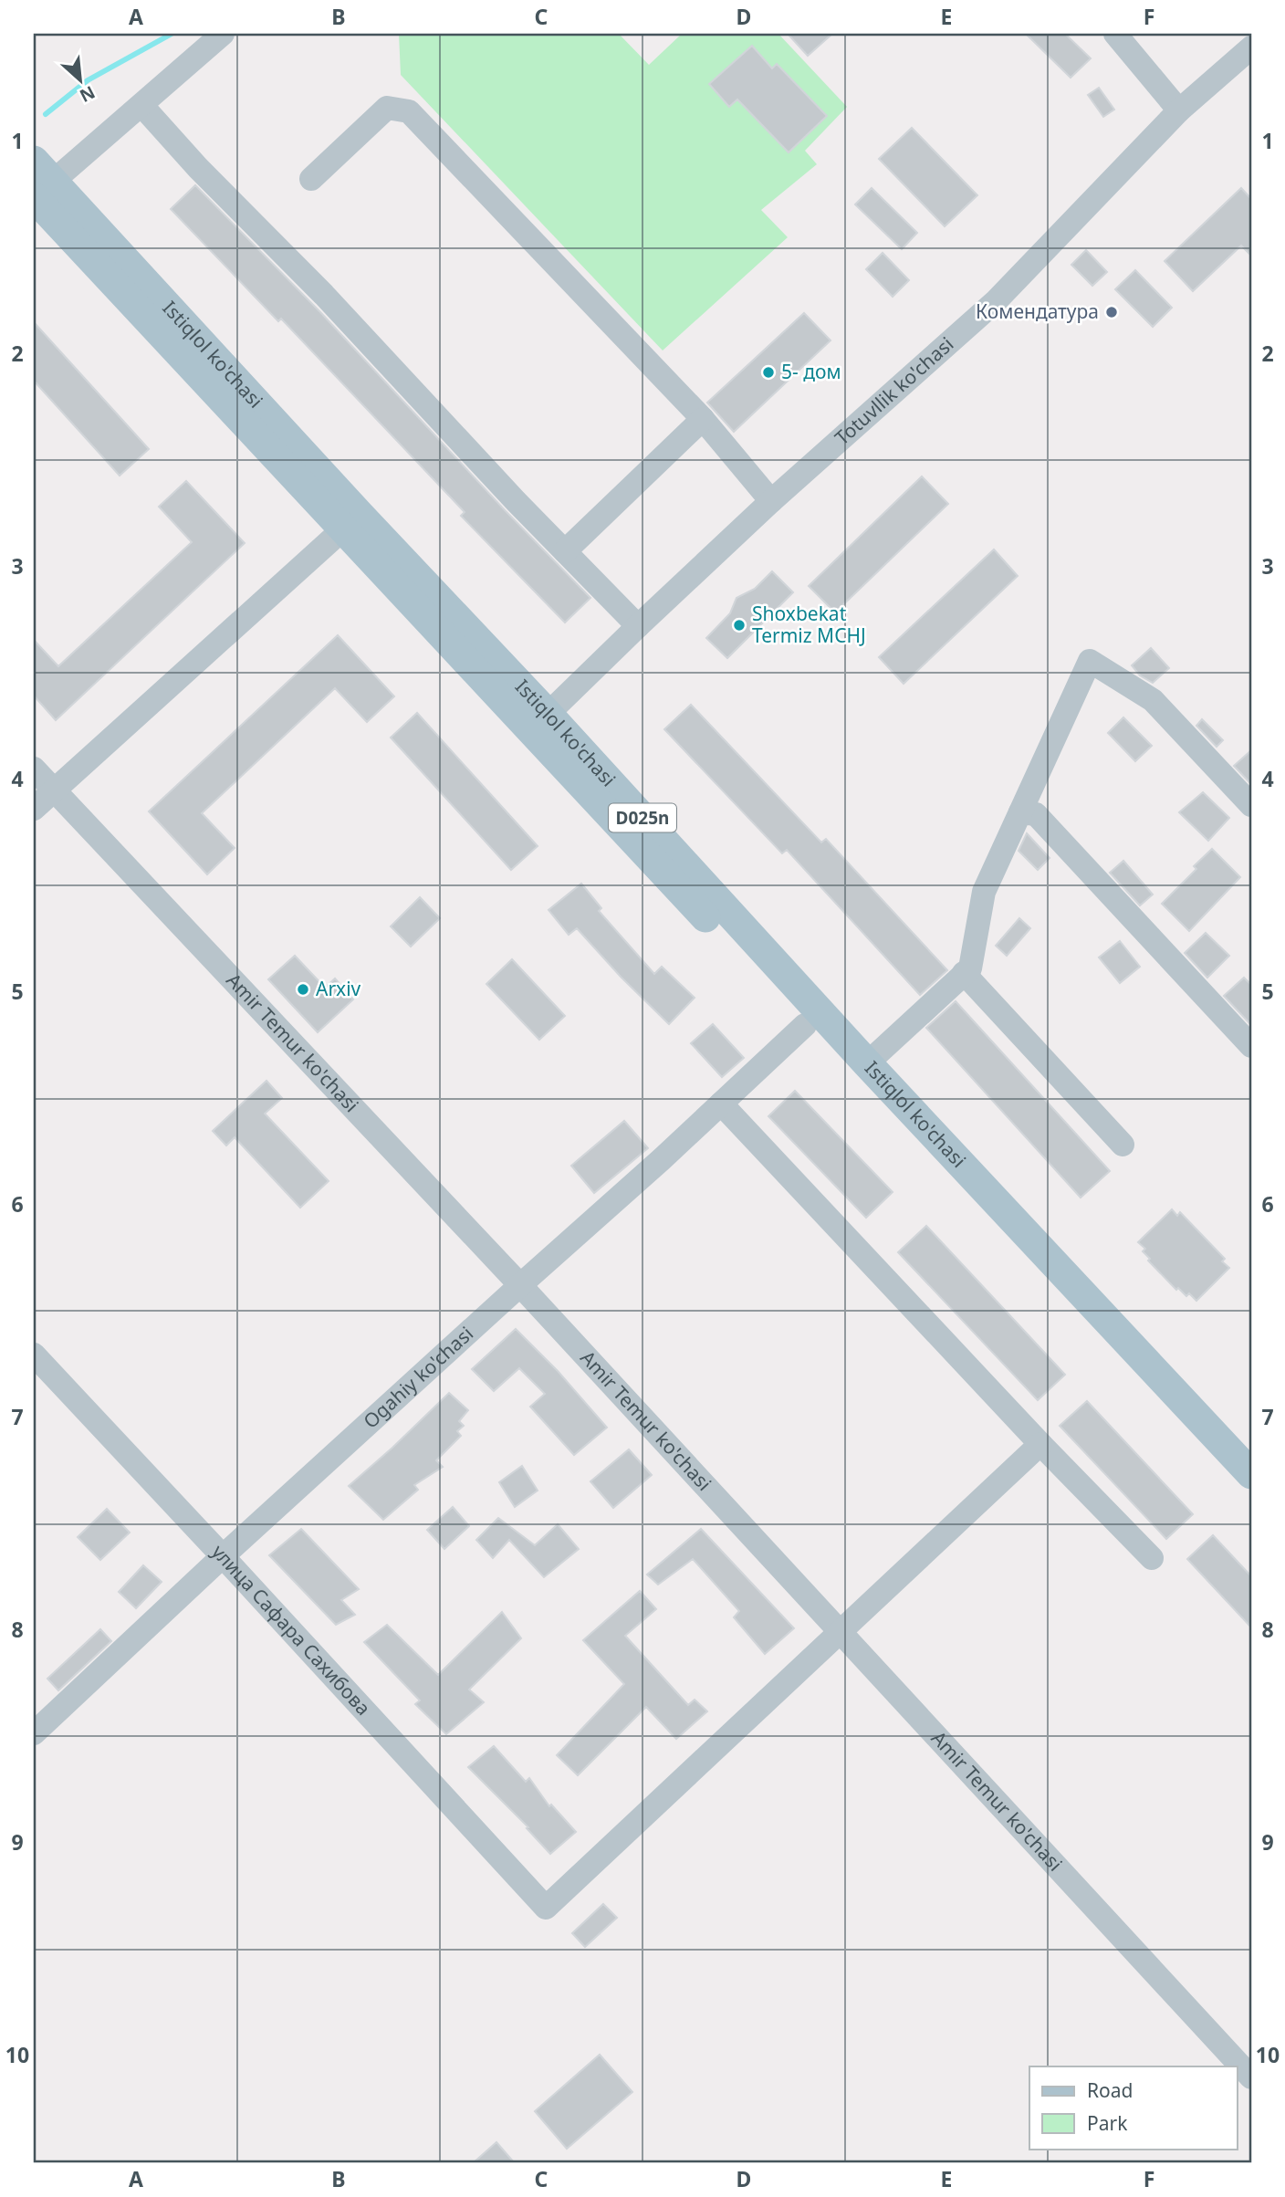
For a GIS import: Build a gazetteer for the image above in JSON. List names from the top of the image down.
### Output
{
  "streets": {
    "main road": ["Istiqlol ko'chasi", "D025n"],
    "street": [
      "Totuvllik ko'chasi",
      "Amir Temur ko'chasi",
      "Ogahiy ko'chasi",
      "улица Сафара Сахибова"
    ]
  },
  "crossings": [
    ["Istiqlol ko'chasi", "Totuvllik ko'chasi"],
    ["Istiqlol ko'chasi", "Ogahiy ko'chasi"],
    ["Amir Temur ko'chasi", "Ogahiy ko'chasi"],
    ["Amir Temur ko'chasi", "улица Сафара Сахибова"],
    ["Ogahiy ko'chasi", "улица Сафара Сахибова"]
  ],
  "places": [
    "Комендатура",
    "5- дом",
    "Shoxbekat Termiz MCHJ",
    "Arxiv"
  ],
  "legend": ["Road", "Park"],
  "north": "bottom right",
  "grid": {
    "columns": [
      "A",
      "B",
      "C",
      "D",
      "E",
      "F"
    ],
    "rows": [
      "1",
      "2",
      "3",
      "4",
      "5",
      "6",
      "7",
      "8",
      "9",
      "10"
    ]
  }
}
